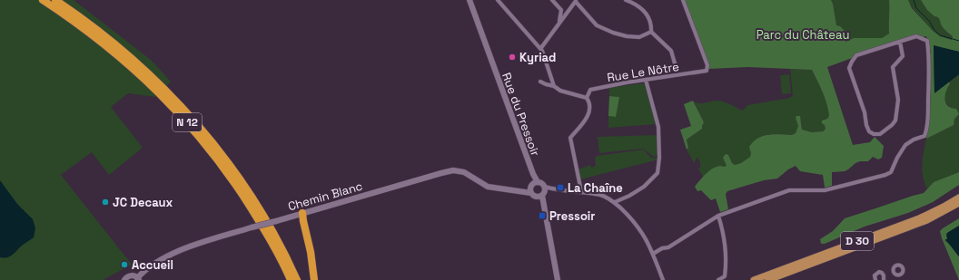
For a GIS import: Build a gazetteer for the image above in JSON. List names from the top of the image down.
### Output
{
  "streets": {
    "highway": ["N 12"],
    "main road": ["D 30"],
    "street": ["Rue Le Nôtre", "Rue du Pressoir", "Chemin Blanc"]
  },
  "crossings": [
    ["Rue du Pressoir", "Chemin Blanc"]
  ],
  "parks": ["Parc du Château"],
  "places": {
    "other": ["Kyriad", "JC Decaux", "Accueil"],
    "transit": ["La Chaîne", "Pressoir"]
  }
}
